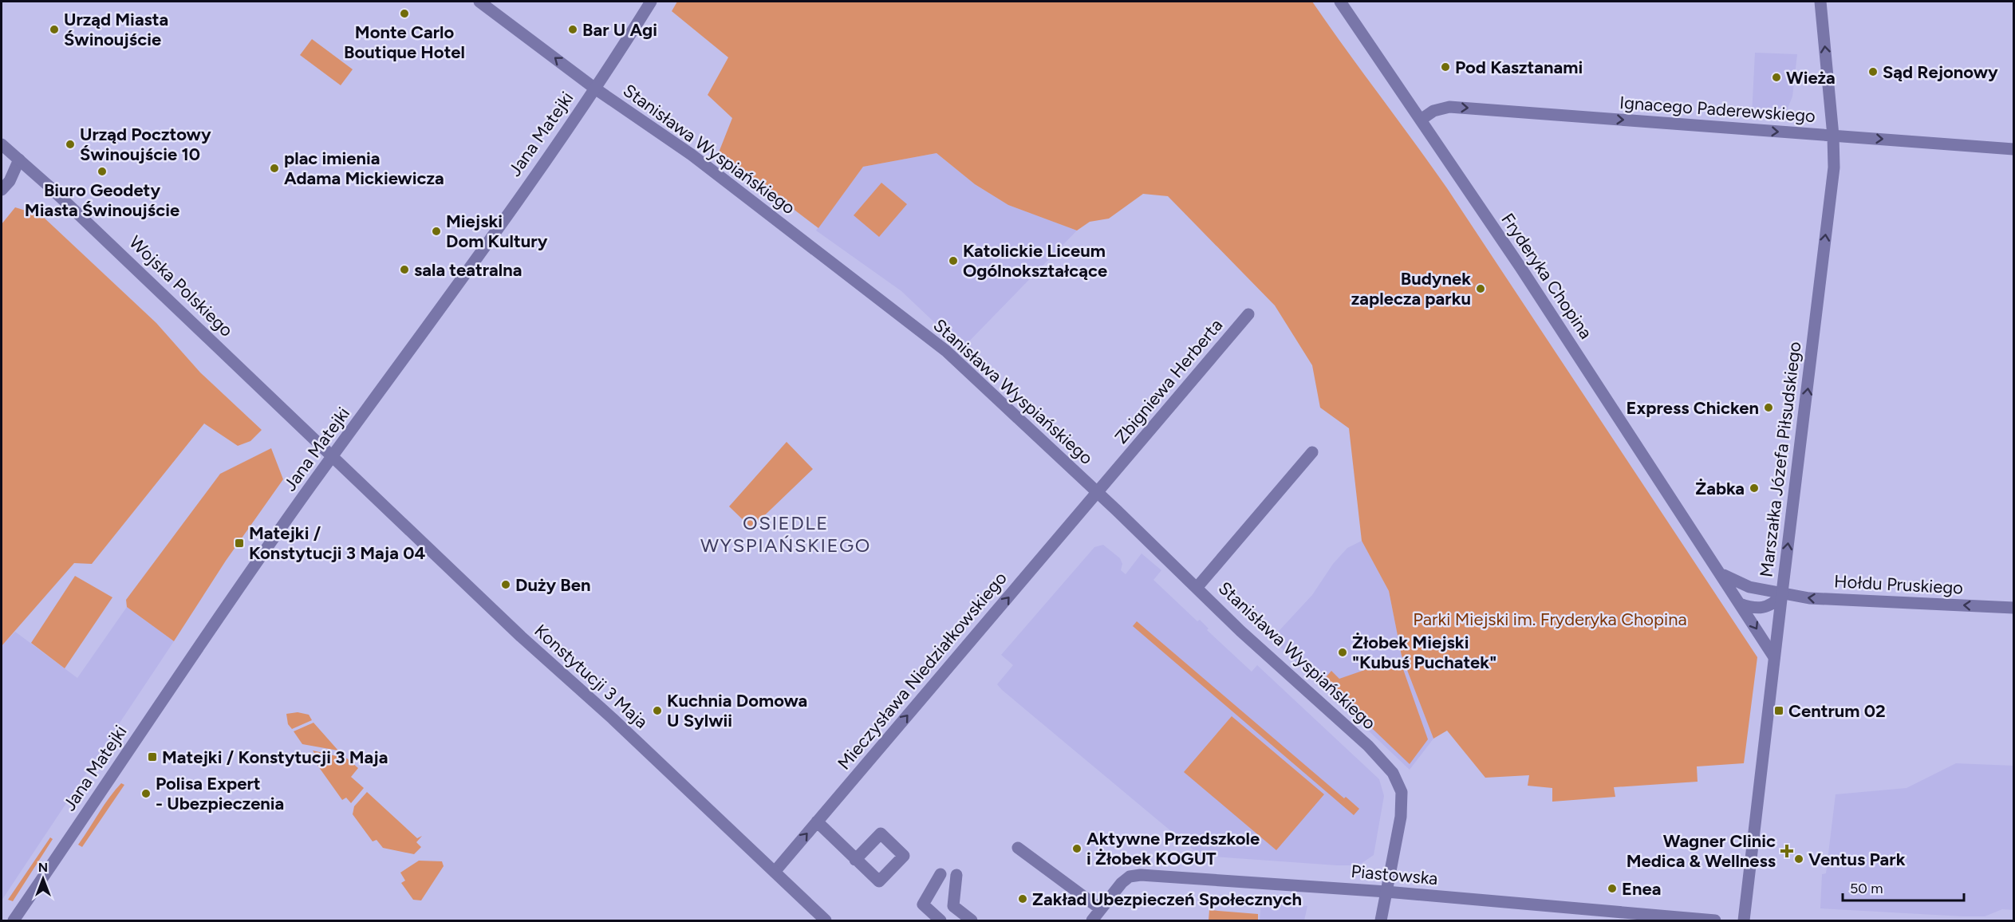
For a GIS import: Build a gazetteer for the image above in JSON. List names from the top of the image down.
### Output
{
  "streets": {
    "street": [
      "Ignacego Paderewskiego",
      "Jana Matejki",
      "Stanisława Wyspiańskiego",
      "Fryderyka Chopina",
      "Wojska Polskiego",
      "Zbigniewa Herberta",
      "Marszałka Józefa Piłsudskiego",
      "Hołdu Pruskiego",
      "Mieczysława Niedziałkowskiego",
      "Konstytucji 3 Maja",
      "Piastowska"
    ]
  },
  "crossings": [
    ["Ignacego Paderewskiego", "Fryderyka Chopina"],
    ["Ignacego Paderewskiego", "Marszałka Józefa Piłsudskiego"],
    ["Jana Matejki", "Stanisława Wyspiańskiego"],
    ["Jana Matejki", "Wojska Polskiego"],
    ["Jana Matejki", "Konstytucji 3 Maja"],
    ["Stanisława Wyspiańskiego", "Zbigniewa Herberta"],
    ["Stanisława Wyspiańskiego", "Mieczysława Niedziałkowskiego"],
    ["Stanisława Wyspiańskiego", "Piastowska"],
    ["Fryderyka Chopina", "Marszałka Józefa Piłsudskiego"],
    ["Fryderyka Chopina", "Hołdu Pruskiego"],
    ["Wojska Polskiego", "Konstytucji 3 Maja"],
    ["Zbigniewa Herberta", "Mieczysława Niedziałkowskiego"],
    ["Marszałka Józefa Piłsudskiego", "Hołdu Pruskiego"],
    ["Mieczysława Niedziałkowskiego", "Konstytucji 3 Maja"]
  ],
  "one_way": [
    "Ignacego Paderewskiego",
    "Marszałka Józefa Piłsudskiego",
    "Hołdu Pruskiego",
    "Mieczysława Niedziałkowskiego"
  ],
  "districts": ["OSIEDLE WYSPIAŃSKIEGO"],
  "parks": ["Parki Miejski im. Fryderyka Chopina"],
  "places": {
    "other": [
      "Monte Carlo Boutique Hotel",
      "Urząd Miasta Świnoujście",
      "Bar U Agi",
      "Pod Kasztanami",
      "Sąd Rejonowy",
      "Wieża",
      "Urząd Pocztowy Świnoujście 10",
      "plac imienia Adama Mickiewicza",
      "Biuro Geodety Miasta Świnoujście",
      "Miejski Dom Kultury",
      "Katolickie Liceum Ogólnokształcące",
      "sala teatralna",
      "Budynek zaplecza parku",
      "Express Chicken",
      "Żabka",
      "Duży Ben",
      "Żłobek Miejski \"Kubuś Puchatek\"",
      "Kuchnia Domowa U Sylwii",
      "Polisa Expert - Ubezpieczenia",
      "Aktywne Przedszkole i Żłobek KOGUT",
      "Ventus Park",
      "Enea",
      "Zakład Ubezpieczeń Społecznych"
    ],
    "transit": ["Matejki / Konstytucji 3 Maja 04", "Centrum 02", "Matejki / Konstytucji 3 Maja"],
    "health": ["Wagner Clinic Medica & Wellness"]
  },
  "scale_bar": "50 m",
  "north": "top"
}
